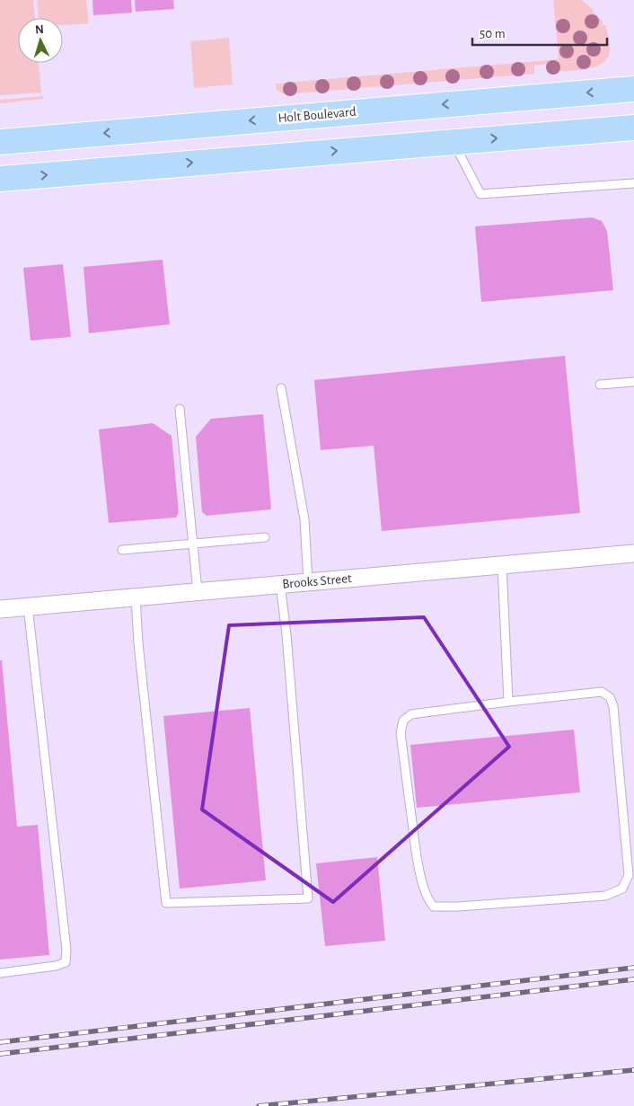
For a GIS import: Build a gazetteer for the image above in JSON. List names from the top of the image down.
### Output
{
  "streets": {
    "main road": ["Holt Boulevard"],
    "street": ["Brooks Street"]
  },
  "scale_bar": "50 m",
  "north": "top"
}
